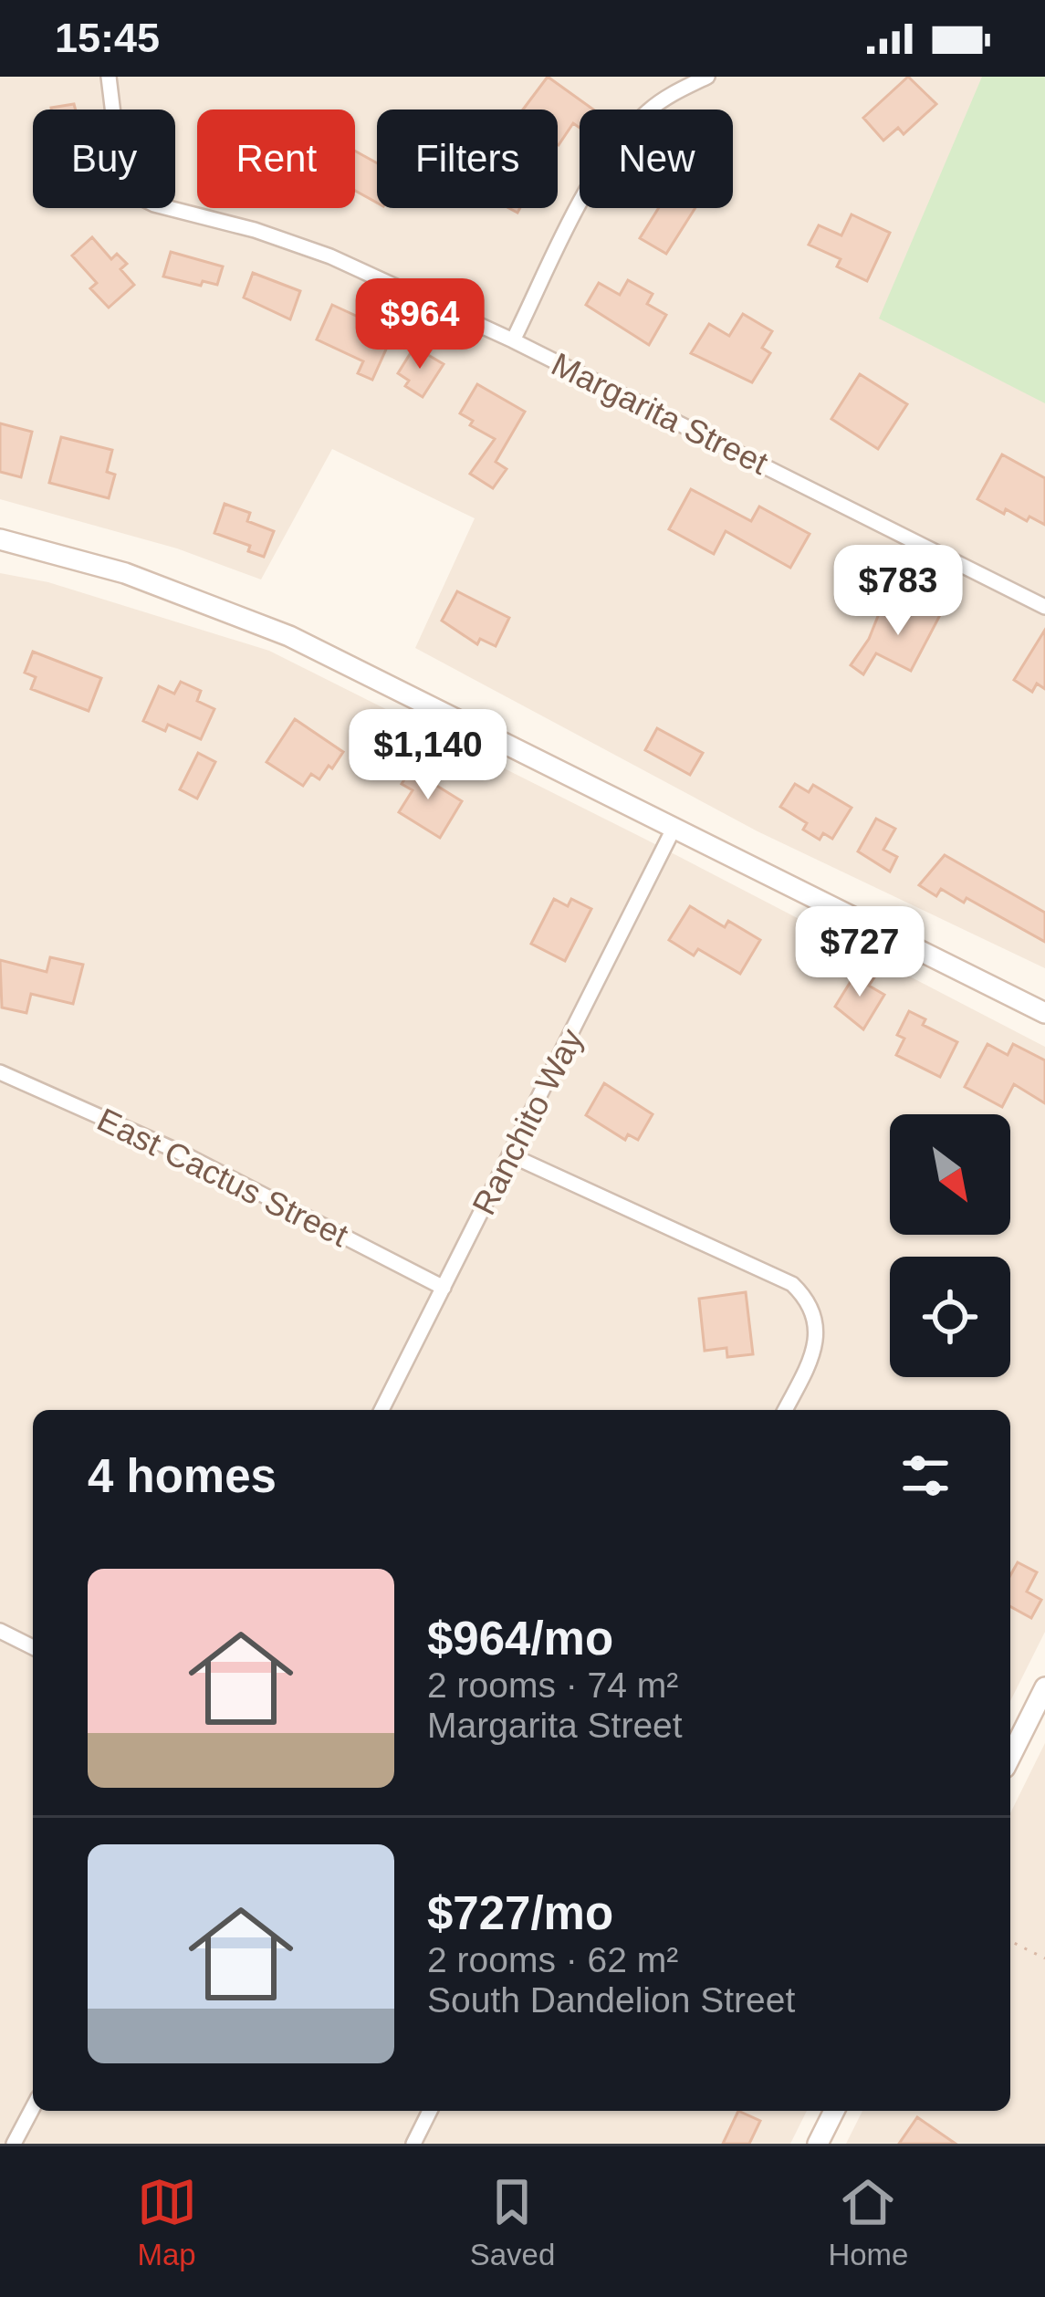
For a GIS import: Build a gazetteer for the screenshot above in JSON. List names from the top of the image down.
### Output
{
  "streets": {
    "street": ["Margarita Street", "Ranchito Way", "East Cactus Street"]
  },
  "crossings": [
    ["Ranchito Way", "East Cactus Street"]
  ],
  "north": "bottom right",
  "page": {
    "status": "15:45",
    "chip": [
      "Buy",
      "Rent",
      "Filters",
      "New"
    ],
    "price": [
      "$964",
      "$783",
      "$1,140",
      "$727"
    ],
    "heading": "4 homes",
    "list": [
      {
        "name": "$964/mo",
        "note": "2 rooms · 74 m² · Margarita Street"
      },
      {
        "name": "$727/mo",
        "note": "2 rooms · 62 m² · South Dandelion Street"
      }
    ],
    "tabs": ["Map", "Saved", "Home"]
  }
}
